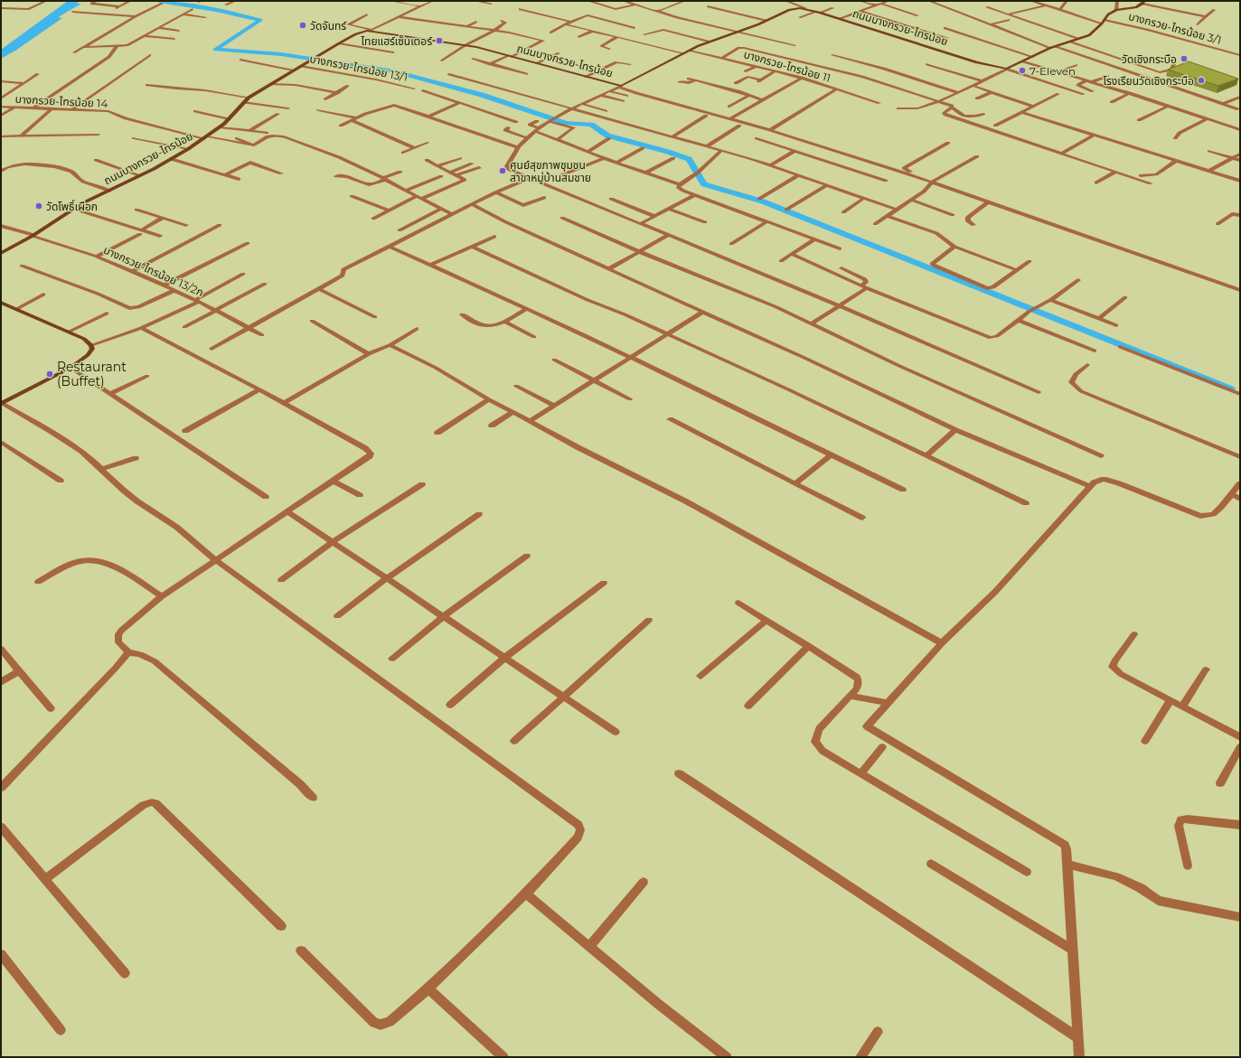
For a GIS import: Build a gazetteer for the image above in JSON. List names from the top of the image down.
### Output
{
  "streets": {
    "main road": ["ถนนบางกรวย-ไทรน้อย"],
    "street": [
      "บางกรวย-ไทรน้อย 3/1",
      "บางกรวย-ไทรน้อย 11",
      "บางกรวย-ไทรน้อย 13/1",
      "บางกรวย-ไทรน้อย 14",
      "บางกรวย-ไทรน้อย 13/2ก"
    ]
  },
  "crossings": [
    ["ถนนบางกรวย-ไทรน้อย", "บางกรวย-ไทรน้อย 11"],
    ["ถนนบางกรวย-ไทรน้อย", "บางกรวย-ไทรน้อย 13/1"],
    ["ถนนบางกรวย-ไทรน้อย", "บางกรวย-ไทรน้อย 14"],
    ["ถนนบางกรวย-ไทรน้อย", "บางกรวย-ไทรน้อย 13/2ก"]
  ],
  "places": [
    "วัดจันทร์",
    "ไทยแฮร์เซ็นเตอร์",
    "วัดเชิงกระบือ",
    "7-Eleven",
    "โรงเรียนวัดเชิงกระบือ",
    "ศูนย์สุขภาพชุมชน สาขาหมู่บ้านสมชาย",
    "วัดโพธิ์เผือก",
    "Restaurant (Buffet)"
  ]
}
